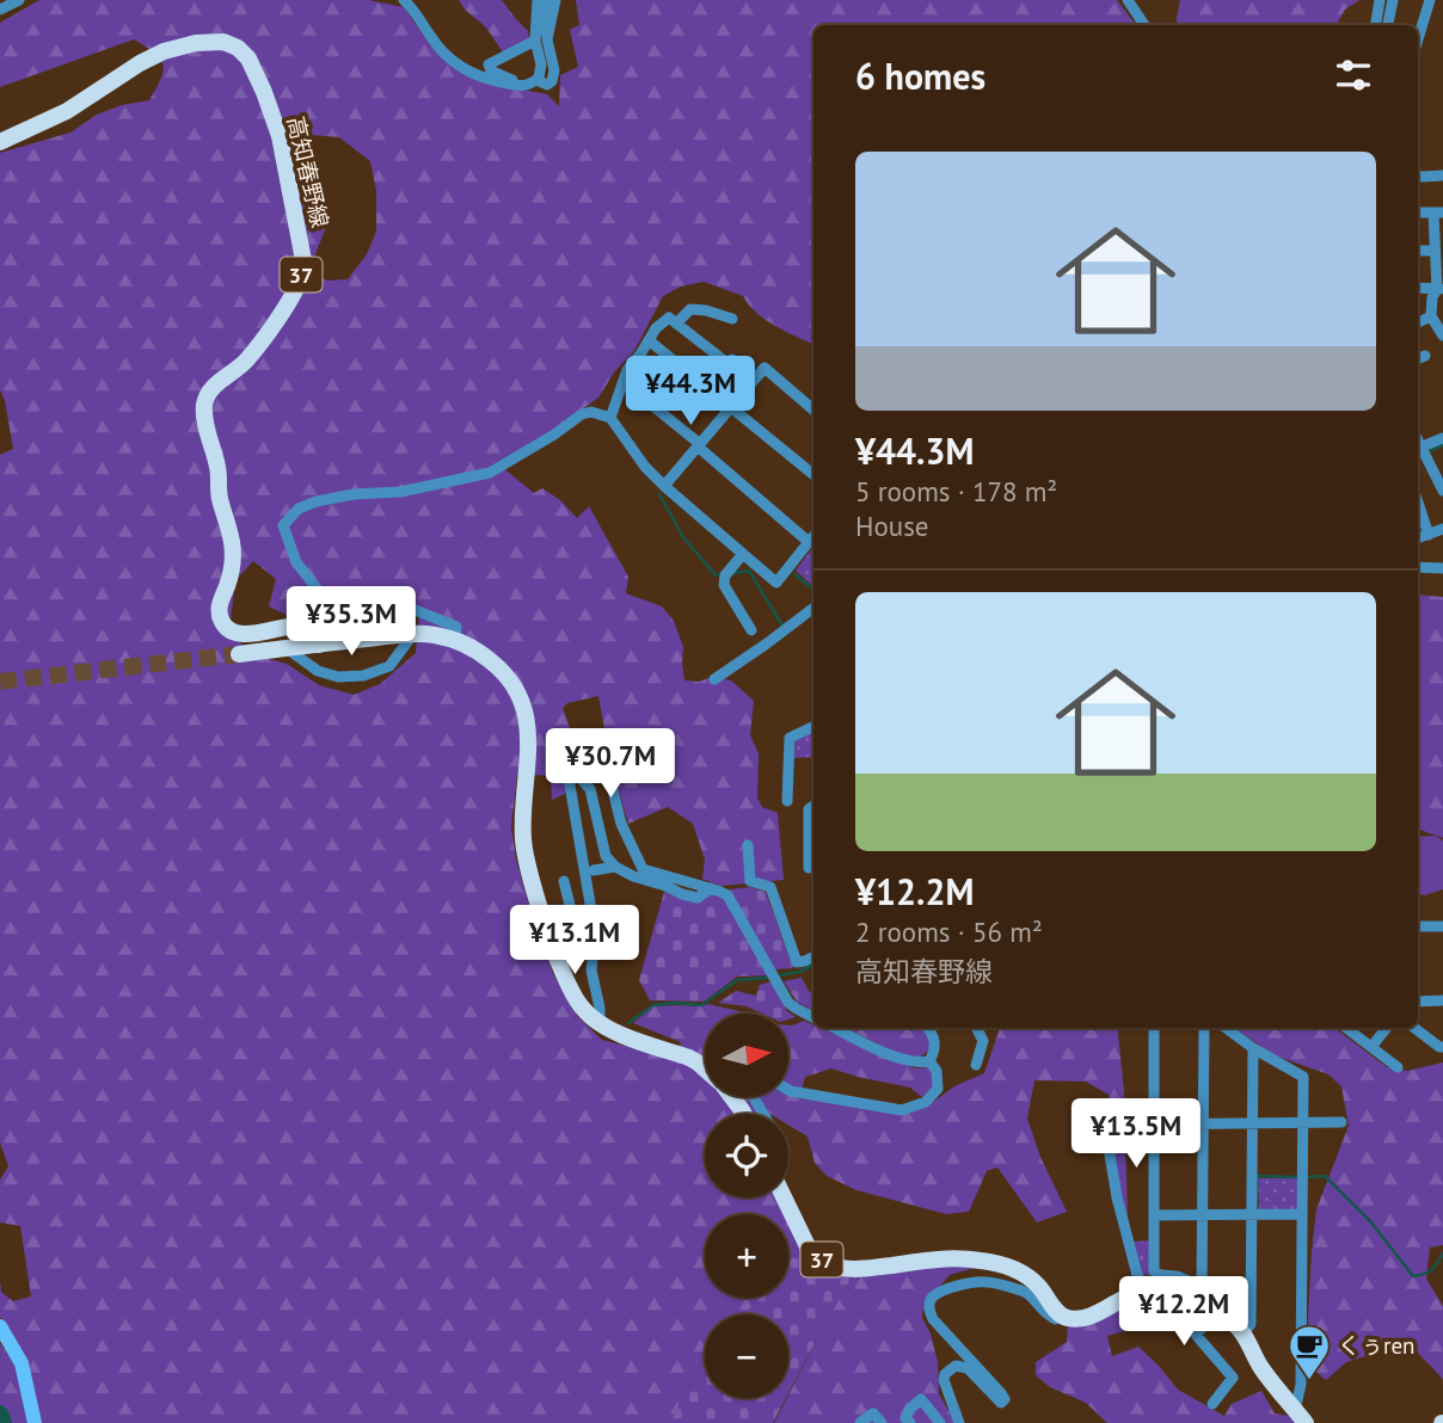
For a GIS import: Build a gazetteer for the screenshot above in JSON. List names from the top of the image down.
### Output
{
  "streets": {
    "main road": ["高知春野線", "37"]
  },
  "places": {
    "cafe": ["くぅren"]
  },
  "north": "right",
  "page": {
    "heading": "6 homes",
    "list": [
      {
        "name": "¥44.3M",
        "note": "5 rooms · 178 m² · House"
      },
      {
        "name": "¥12.2M",
        "note": "2 rooms · 56 m² · 高知春野線"
      }
    ],
    "price": [
      "¥44.3M",
      "¥35.3M",
      "¥30.7M",
      "¥13.1M",
      "¥13.5M",
      "¥12.2M"
    ],
    "map_buttons": ["+", "−"]
  }
}
